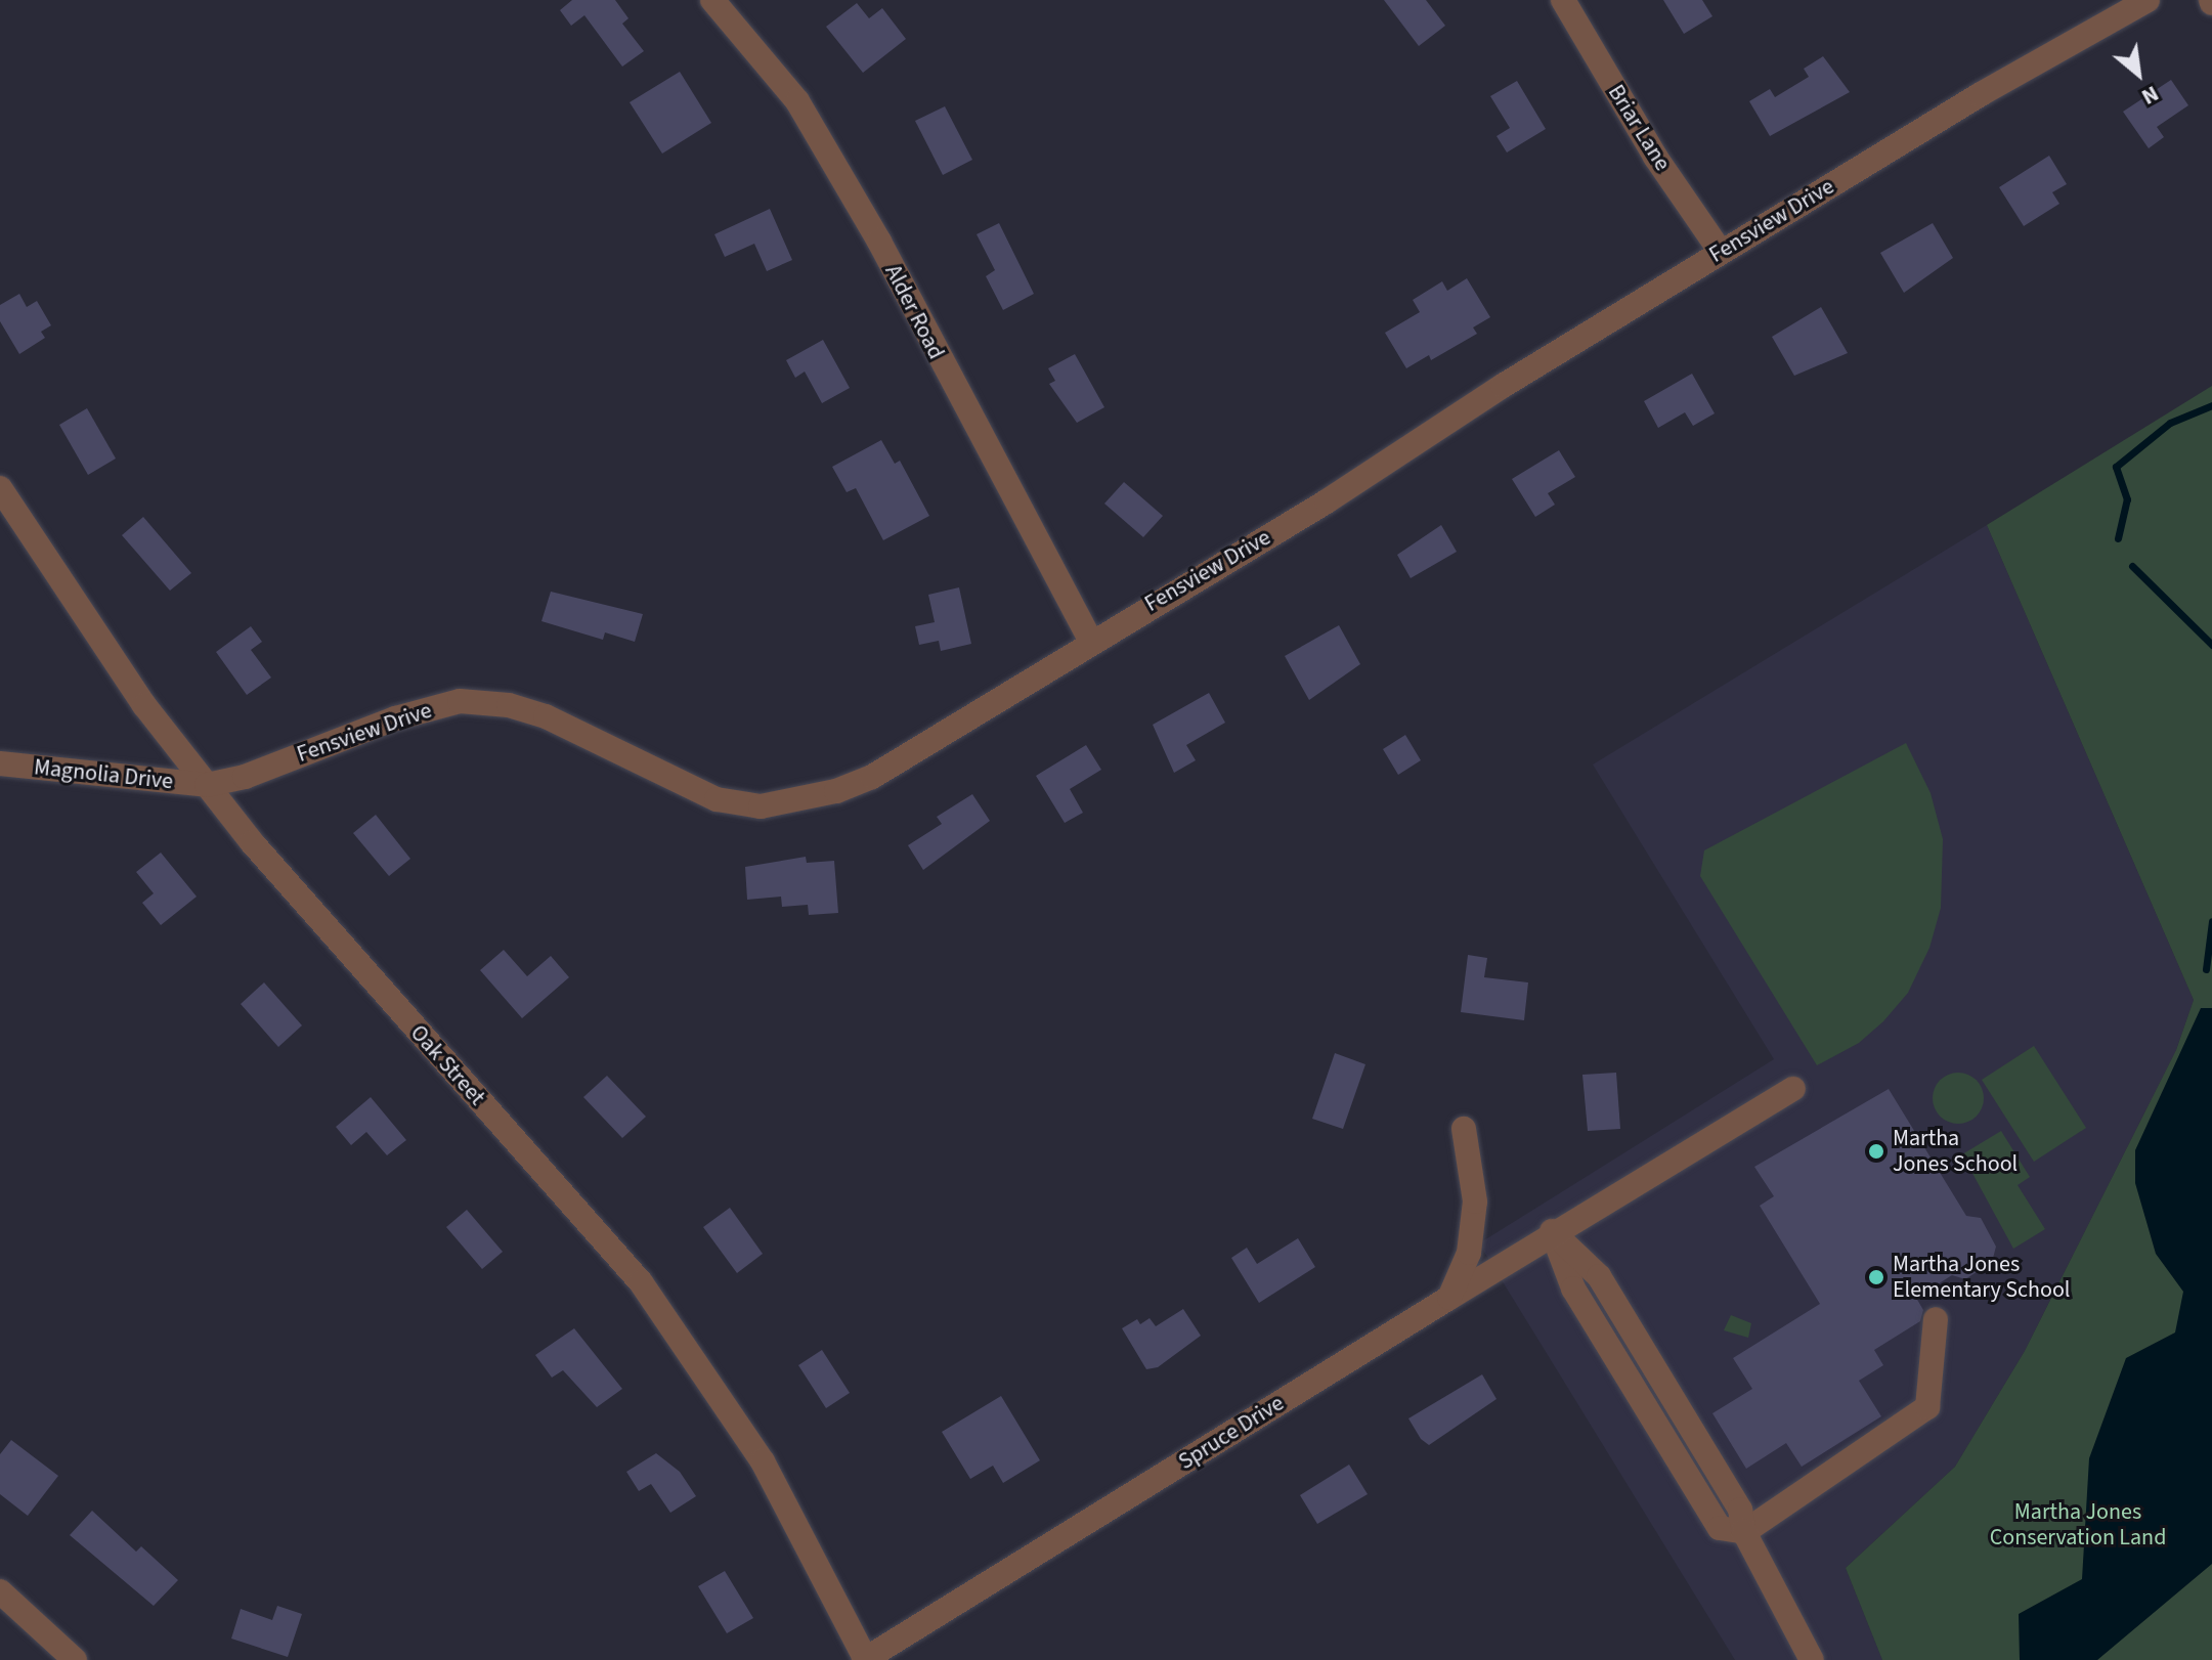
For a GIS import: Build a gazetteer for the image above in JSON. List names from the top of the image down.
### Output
{
  "streets": {
    "street": [
      "Briar Lane",
      "Fensview Drive",
      "Alder Road",
      "Magnolia Drive",
      "Oak Street",
      "Spruce Drive"
    ]
  },
  "crossings": [
    ["Briar Lane", "Fensview Drive"],
    ["Fensview Drive", "Alder Road"],
    ["Fensview Drive", "Magnolia Drive"],
    ["Fensview Drive", "Oak Street"],
    ["Magnolia Drive", "Oak Street"],
    ["Oak Street", "Spruce Drive"]
  ],
  "parks": ["Martha Jones Conservation Land"],
  "places": ["Martha Jones School", "Martha Jones Elementary School"],
  "north": "bottom right"
}
